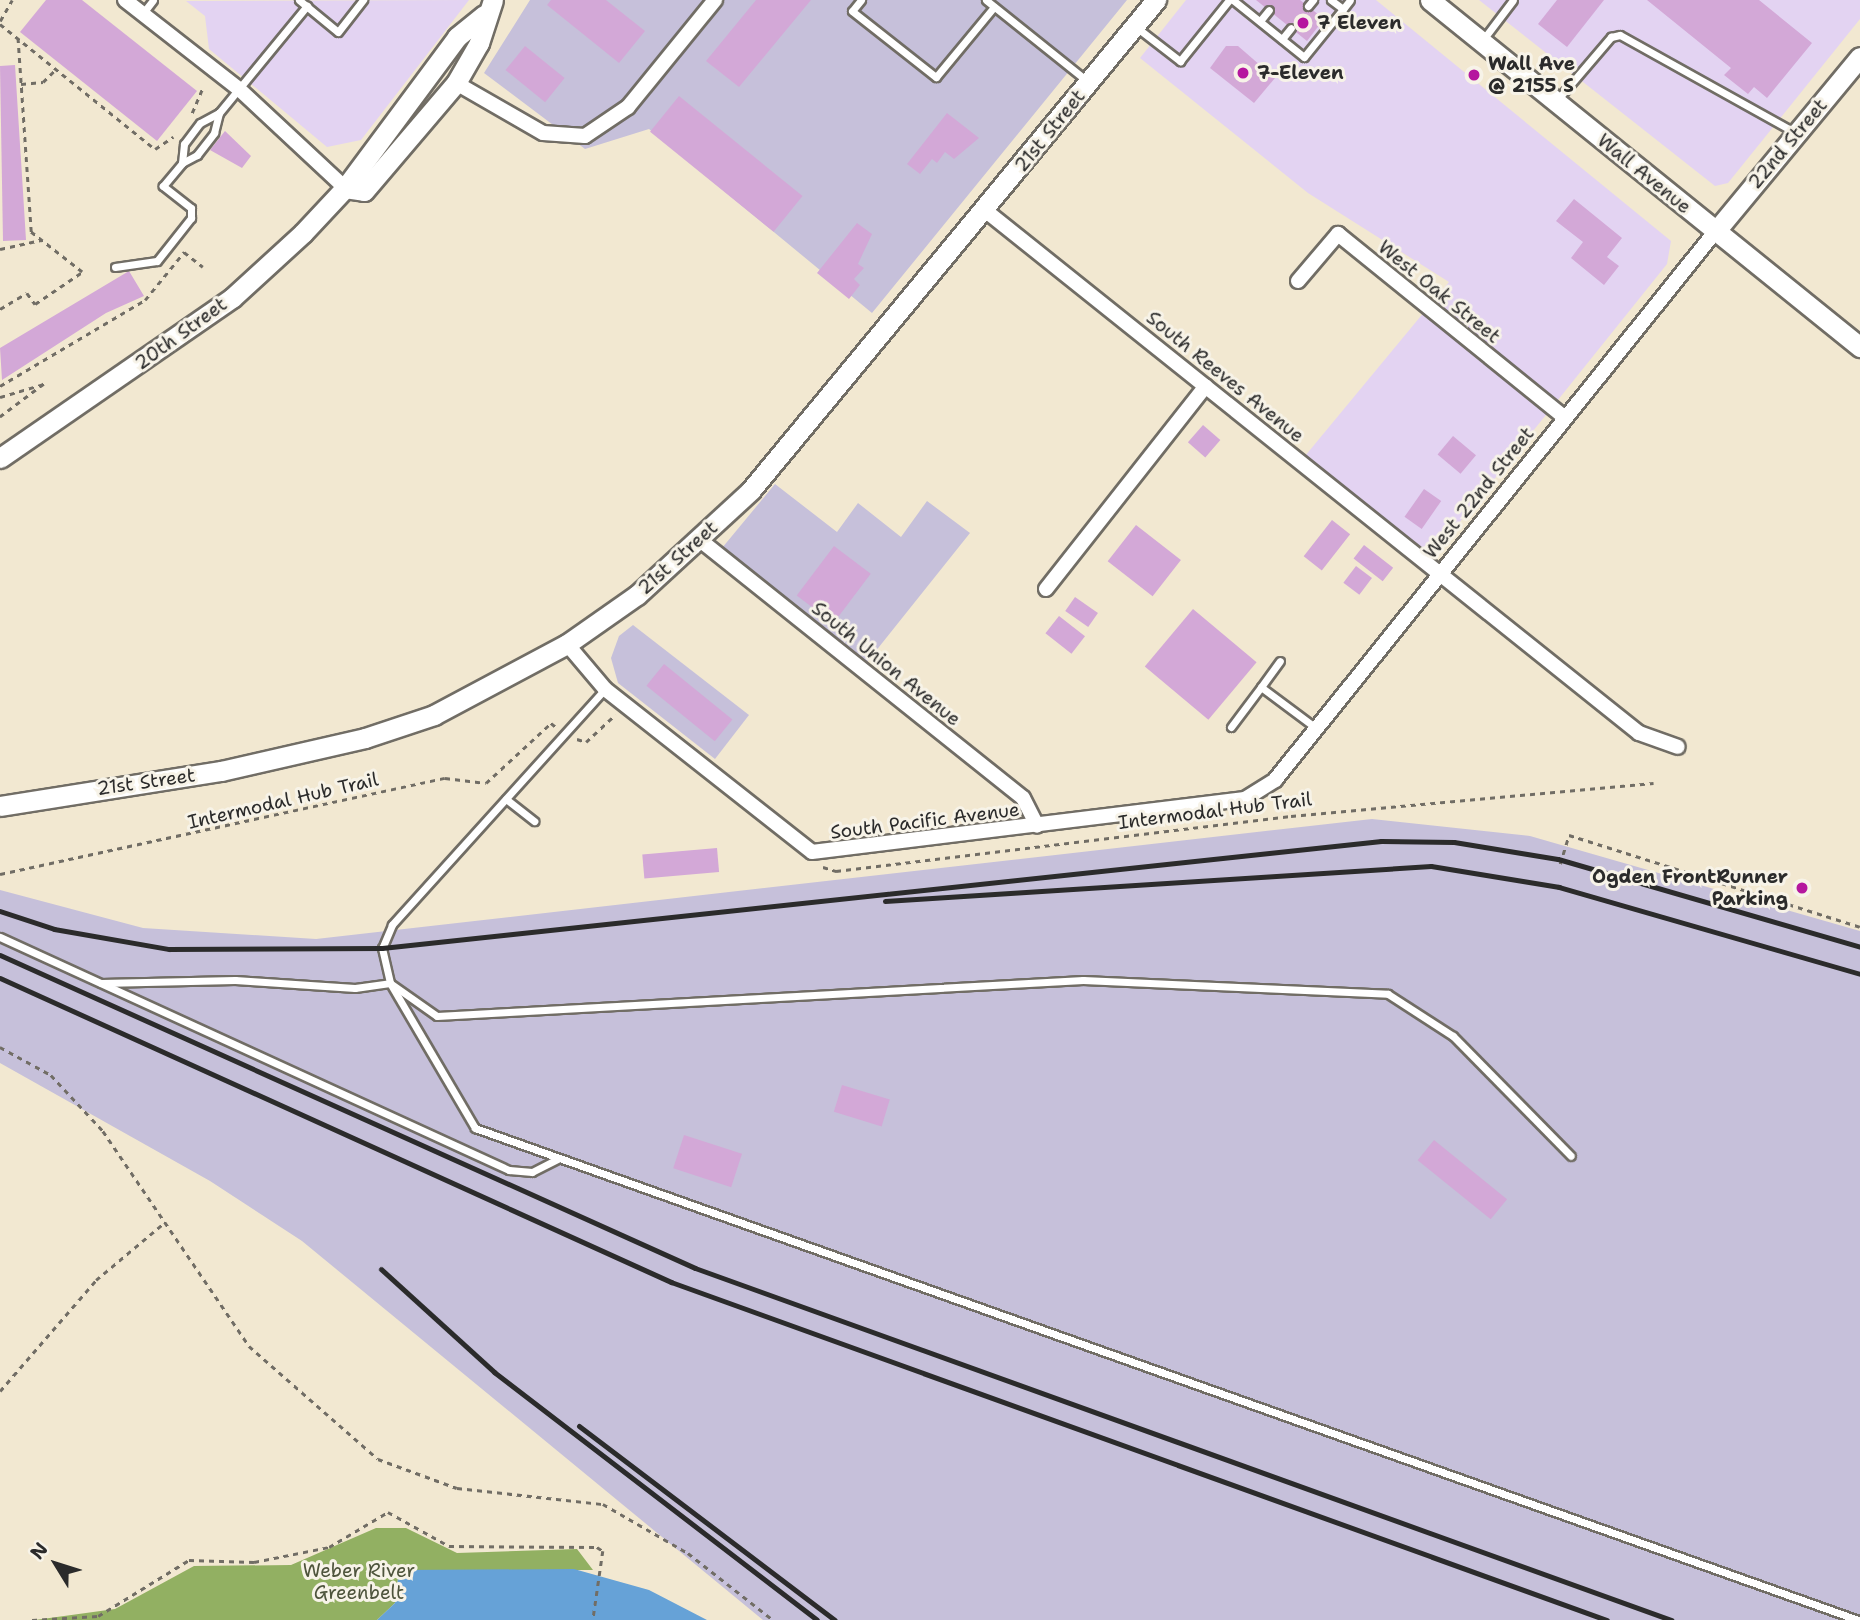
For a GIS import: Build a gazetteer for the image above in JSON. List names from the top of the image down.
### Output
{
  "streets": {
    "main road": [
      "21st Street",
      "22nd Street",
      "Wall Avenue",
      "20th Street"
    ],
    "street": [
      "West Oak Street",
      "South Reeves Avenue",
      "West 22nd Street",
      "South Union Avenue",
      "South Pacific Avenue"
    ],
    "path": ["Intermodal Hub Trail"]
  },
  "crossings": [
    ["21st Street", "South Reeves Avenue"],
    ["21st Street", "South Union Avenue"],
    ["21st Street", "South Pacific Avenue"],
    ["22nd Street", "Wall Avenue"],
    ["22nd Street", "West 22nd Street"],
    ["Wall Avenue", "West 22nd Street"],
    ["West Oak Street", "West 22nd Street"],
    ["South Reeves Avenue", "West 22nd Street"],
    ["West 22nd Street", "South Pacific Avenue"],
    ["South Union Avenue", "South Pacific Avenue"]
  ],
  "parks": ["Weber River Greenbelt"],
  "places": [
    "7 Eleven",
    "7-Eleven",
    "Wall Ave @ 2155 S",
    "Ogden FrontRunner Parking"
  ],
  "north": "top left"
}
